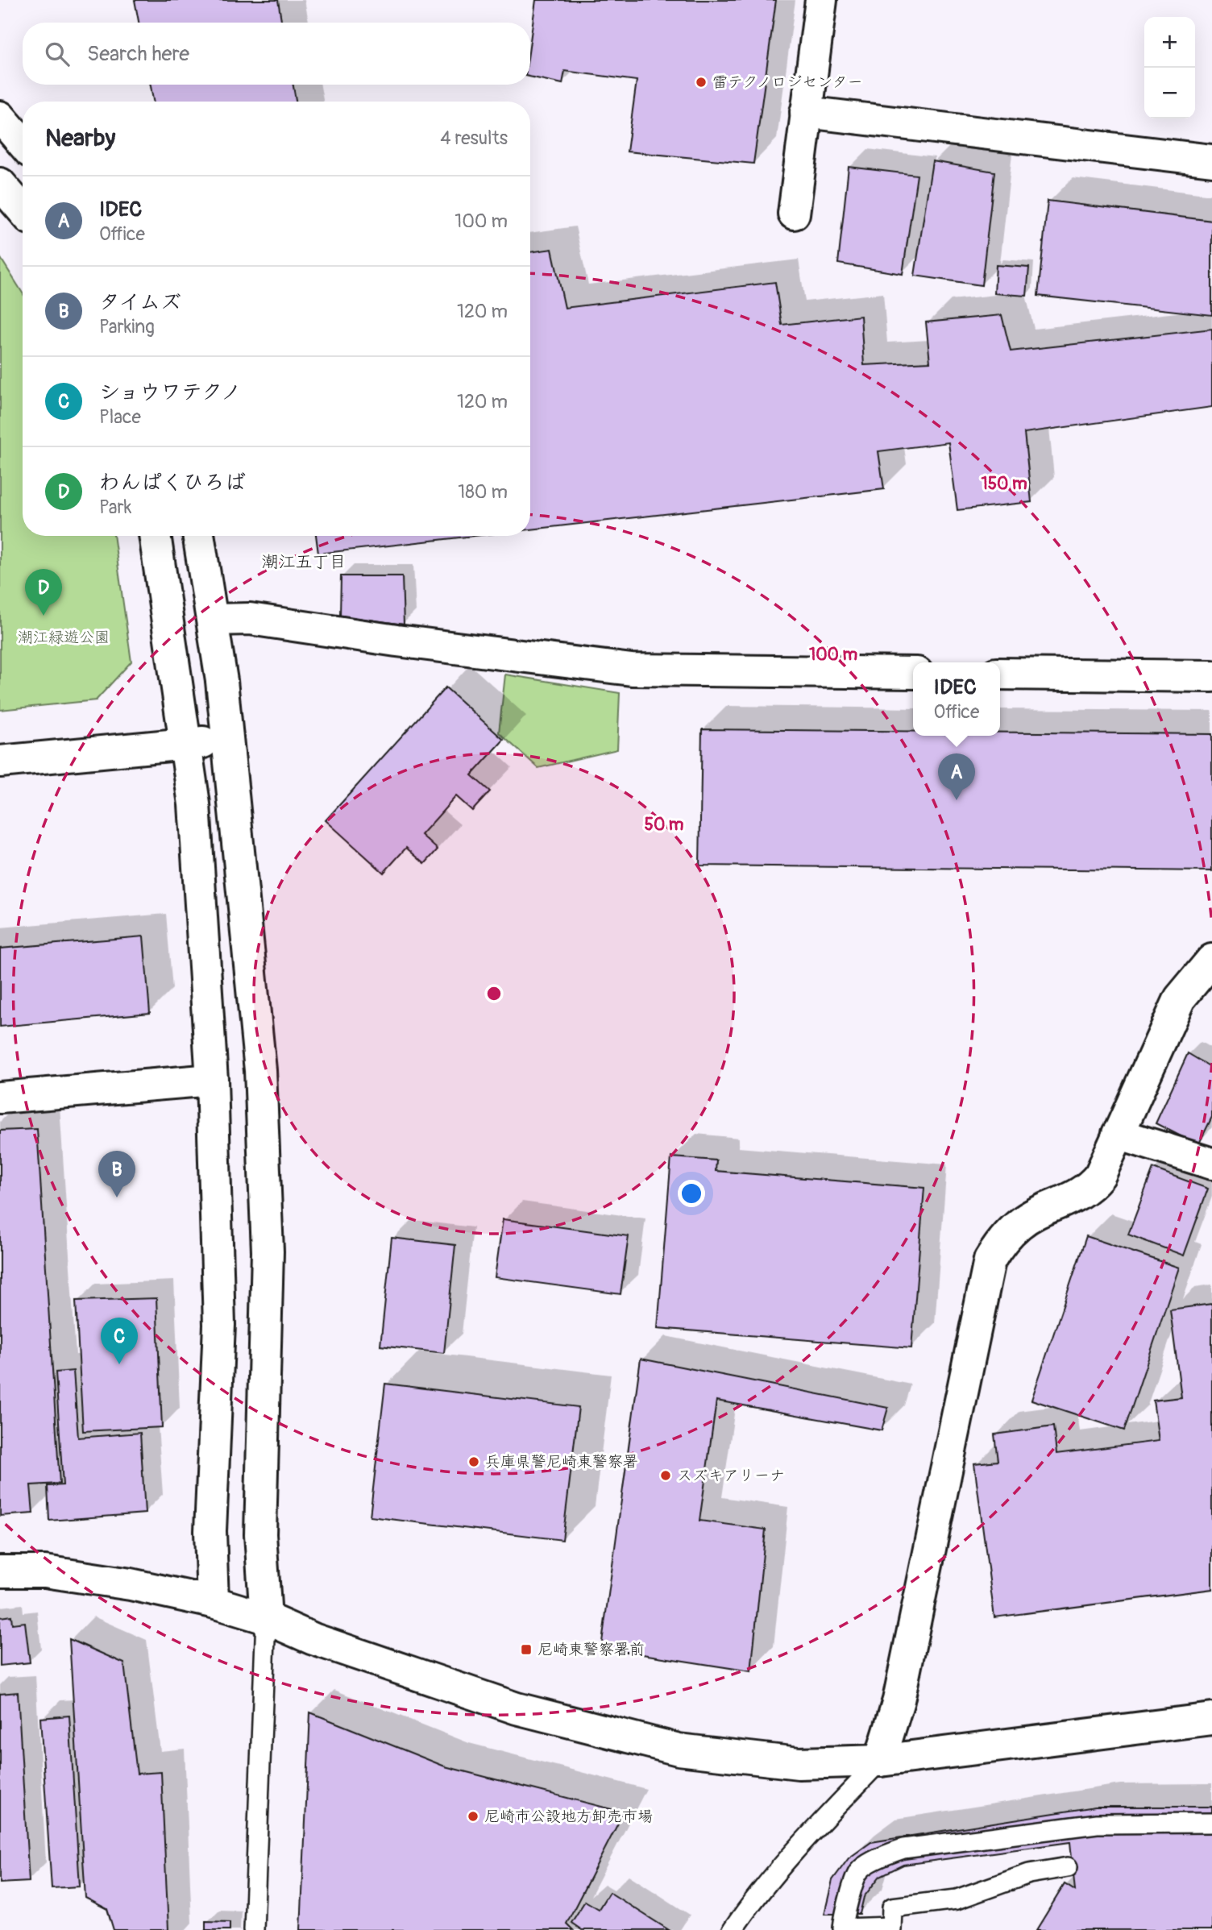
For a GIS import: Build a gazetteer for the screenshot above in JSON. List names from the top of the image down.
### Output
{
  "districts": ["潮江五丁目"],
  "parks": ["潮江緑遊公園"],
  "places": {
    "other": [
      "雷テクノロジセンター",
      "兵庫県警尼崎東警察署",
      "スズキアリーナ",
      "尼崎市公設地方卸売市場"
    ],
    "transit": ["尼崎東警察署前"]
  },
  "page": {
    "map_buttons": ["+", "−"],
    "search": "Search here",
    "heading": ["Nearby", "4 results"],
    "list": [
      {
        "mark": "A",
        "name": "IDEC",
        "note": "Office",
        "value": "100 m"
      },
      {
        "mark": "B",
        "name": "タイムズ",
        "note": "Parking",
        "value": "120 m"
      },
      {
        "mark": "C",
        "name": "ショウワテクノ",
        "note": "Place",
        "value": "120 m"
      },
      {
        "mark": "D",
        "name": "わんぱくひろば",
        "note": "Park",
        "value": "180 m"
      }
    ],
    "pins": [
      "D",
      "A",
      "B",
      "C"
    ],
    "popup": ["IDEC", "Office"]
  },
  "rings": ["150 m", "100 m", "50 m"]
}
